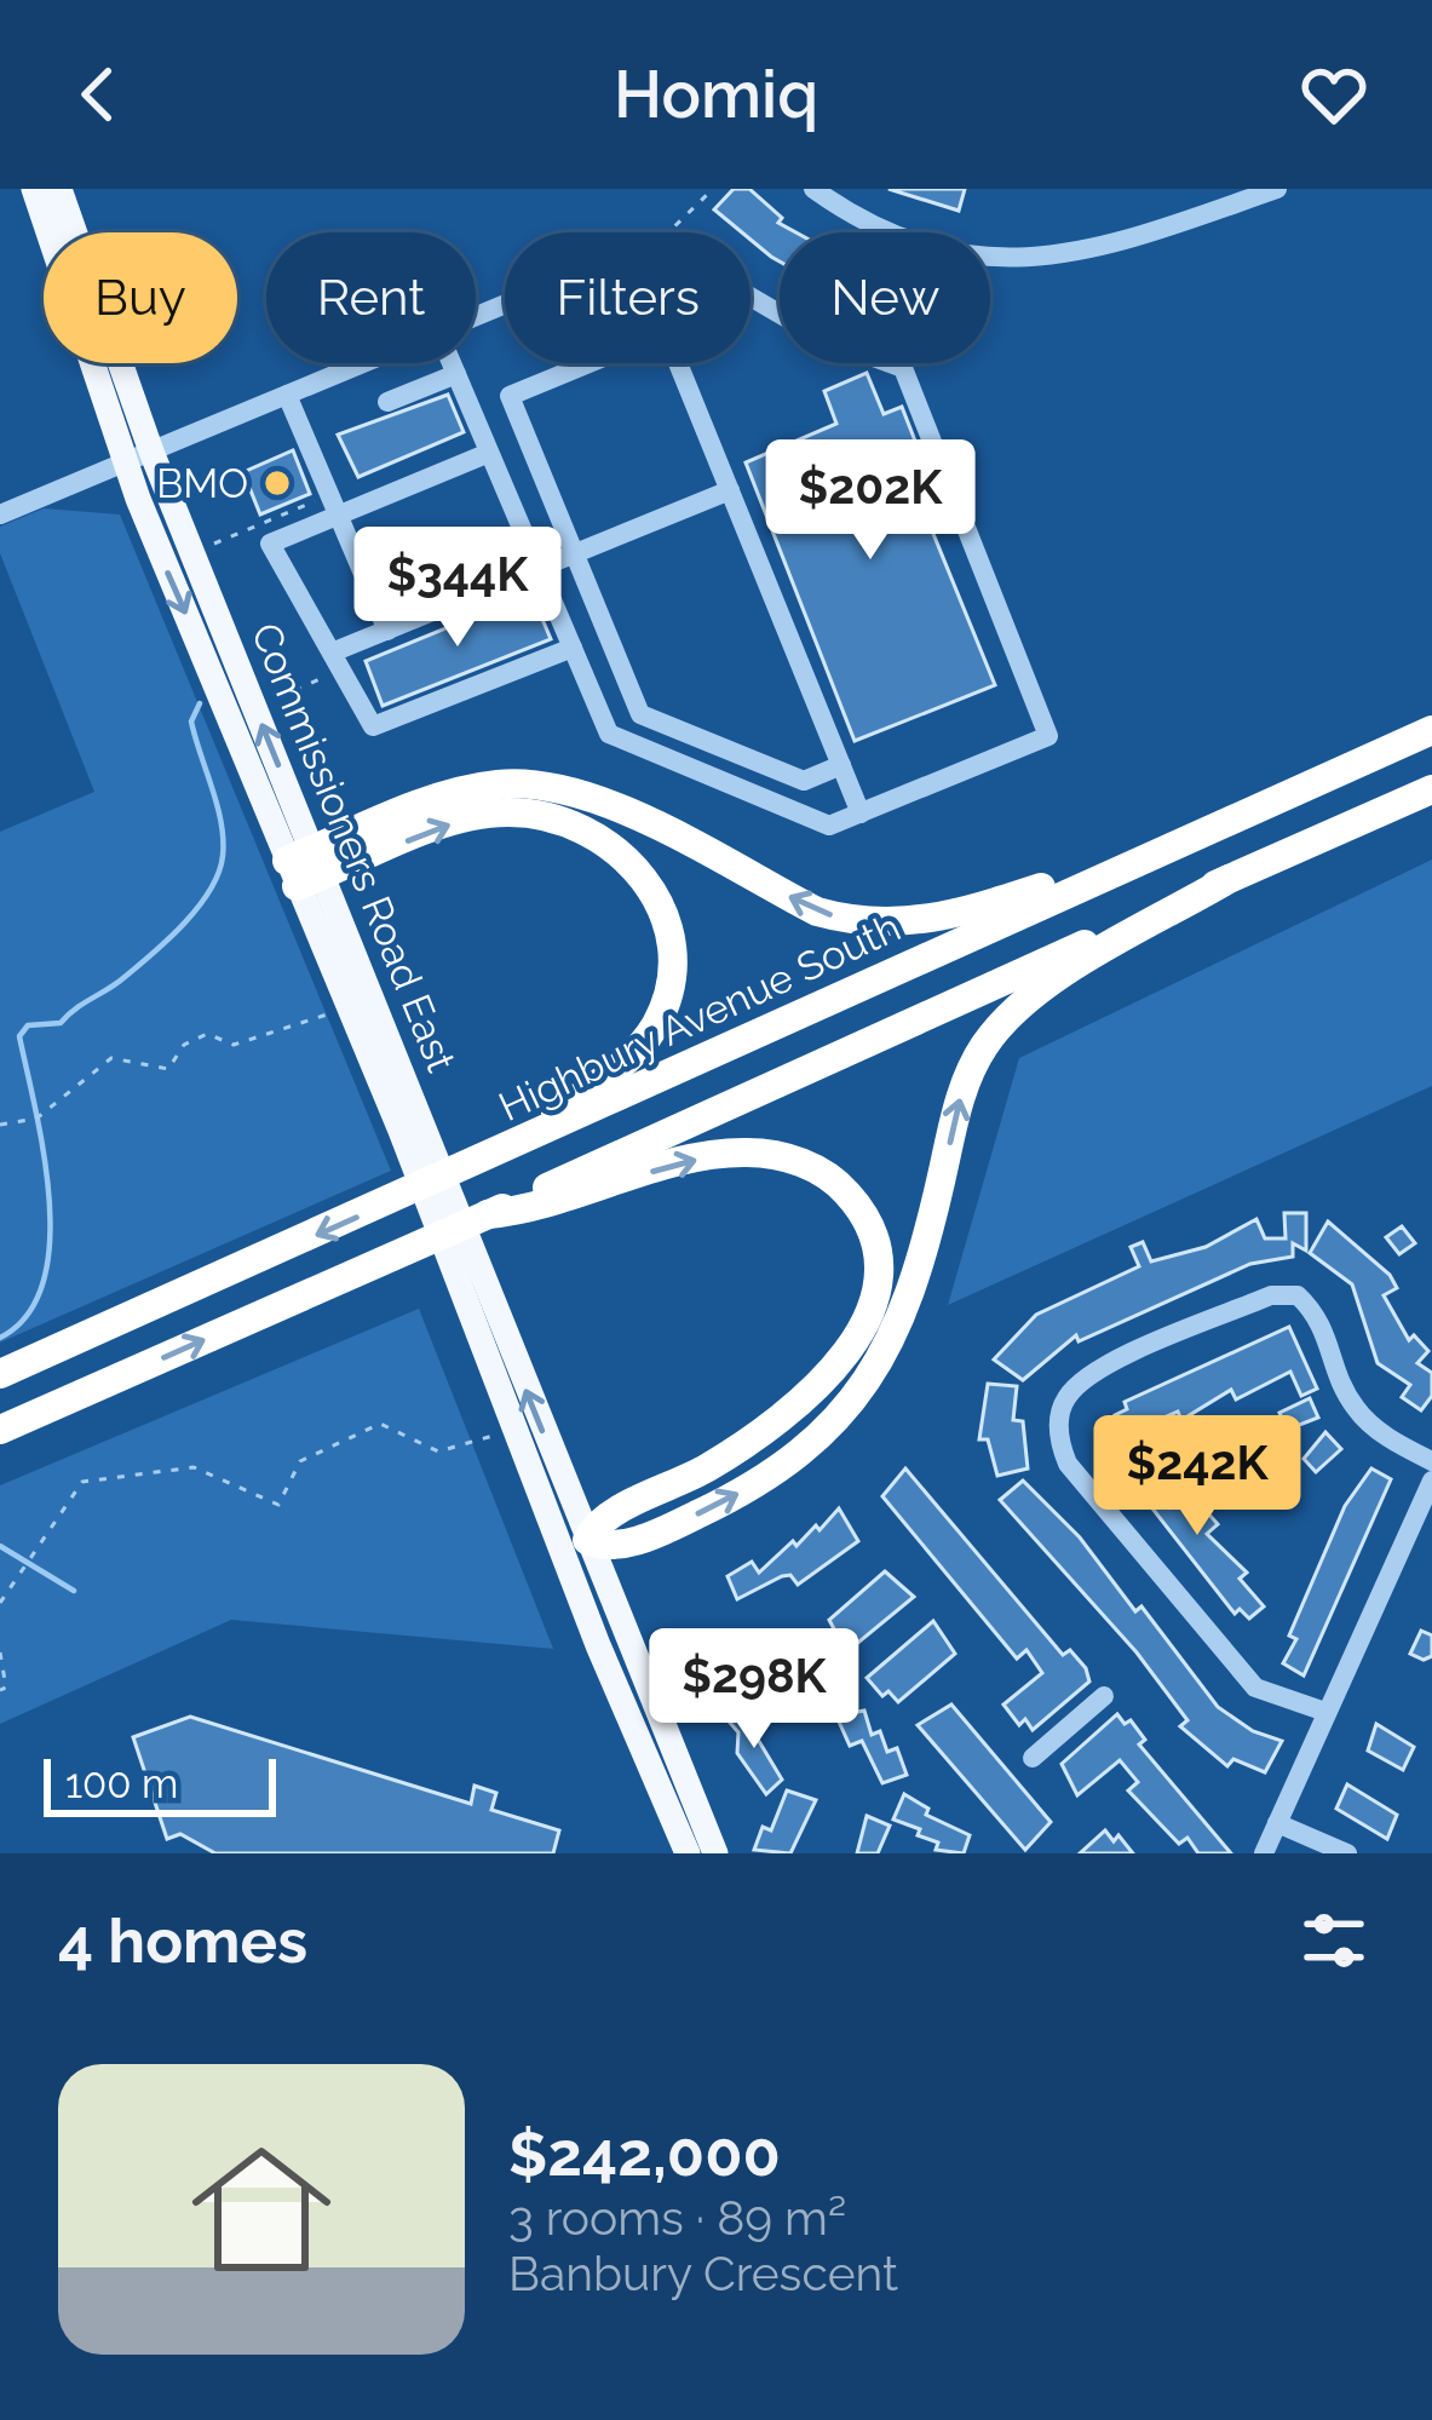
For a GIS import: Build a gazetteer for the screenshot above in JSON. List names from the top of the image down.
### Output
{
  "streets": {
    "highway": ["Highbury Avenue South"],
    "main road": ["Commissioners Road East"]
  },
  "places": ["BMO"],
  "scale_bar": "100 m",
  "page": {
    "header": "Homiq",
    "chip": [
      "Buy",
      "Rent",
      "Filters",
      "New"
    ],
    "price": [
      "$202K",
      "$344K",
      "$242K",
      "$298K"
    ],
    "scale": "100 m",
    "heading": "4 homes",
    "list": [
      {
        "name": "$242,000",
        "note": "3 rooms · 89 m² · Banbury Crescent"
      }
    ]
  }
}
